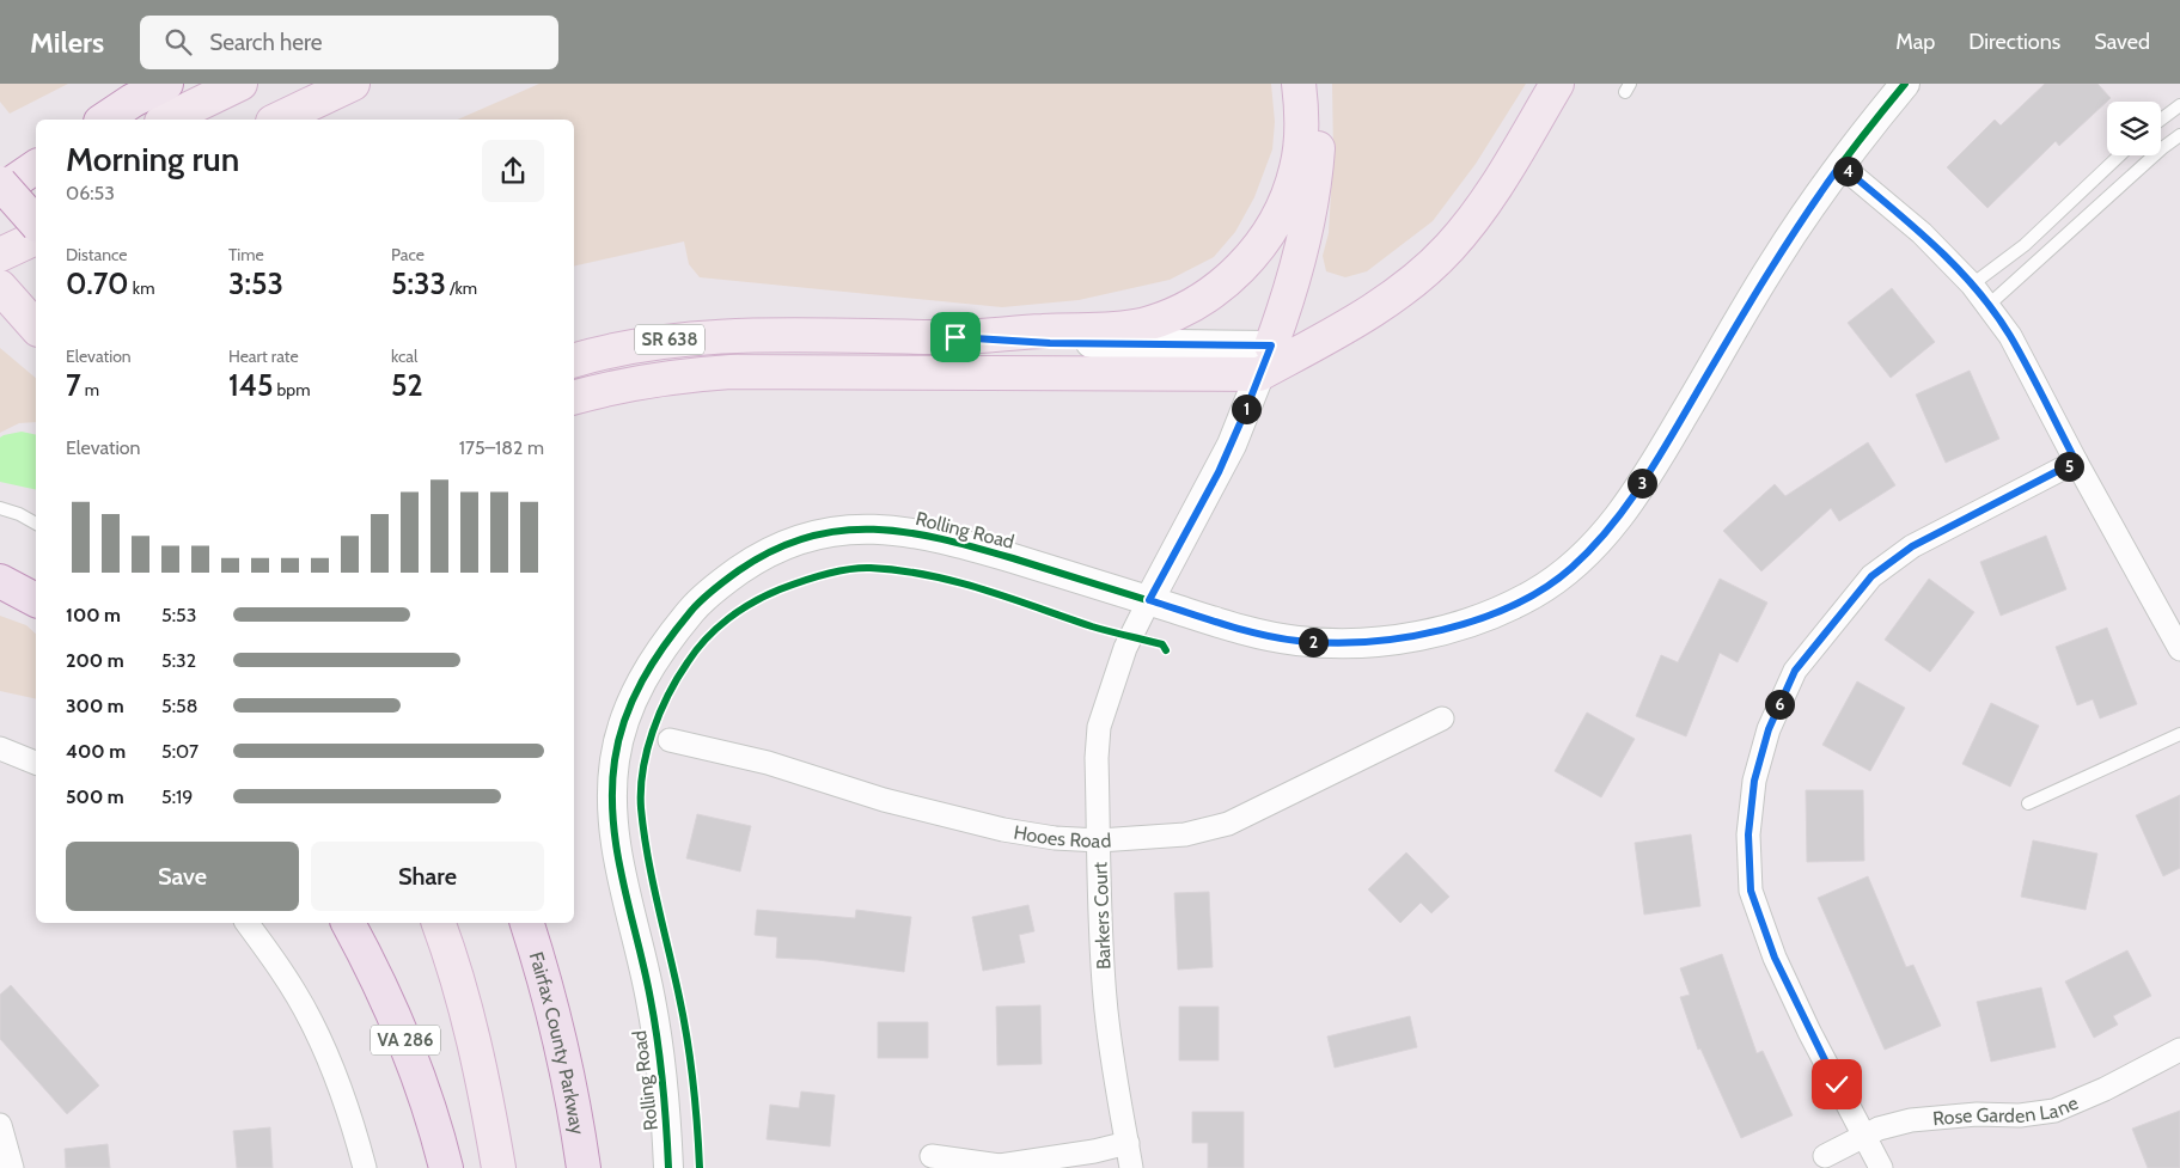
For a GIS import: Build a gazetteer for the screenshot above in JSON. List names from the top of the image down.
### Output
{
  "streets": {
    "highway": ["VA 286", "Fairfax County Parkway"],
    "main road": ["SR 638"],
    "street": [
      "Rolling Road",
      "Hooes Road",
      "Barkers Court",
      "Rose Garden Lane"
    ]
  },
  "crossings": [
    ["Rolling Road", "Barkers Court"],
    ["Hooes Road", "Barkers Court"]
  ],
  "page": {
    "header": "Milers",
    "search": "Search here",
    "nav": ["Map", "Directions", "Saved"],
    "heading": ["Morning run", "06:53"],
    "pins": [
      "4",
      "1",
      "5",
      "3",
      "2",
      "6"
    ],
    "stats": [
      ["Distance", "0.70 km"],
      ["Time", "3:53"],
      ["Pace", "5:33 /km"],
      ["Elevation", "7 m"],
      ["Heart rate", "145 bpm"],
      ["kcal", "52"]
    ],
    "chart": ["Elevation", "175–182 m"],
    "list": [
      {
        "name": "100 m",
        "note": "5:53"
      },
      {
        "name": "200 m",
        "note": "5:32"
      },
      {
        "name": "300 m",
        "note": "5:58"
      },
      {
        "name": "400 m",
        "note": "5:07"
      },
      {
        "name": "500 m",
        "note": "5:19"
      }
    ],
    "buttons": ["Save", "Share"]
  }
}
